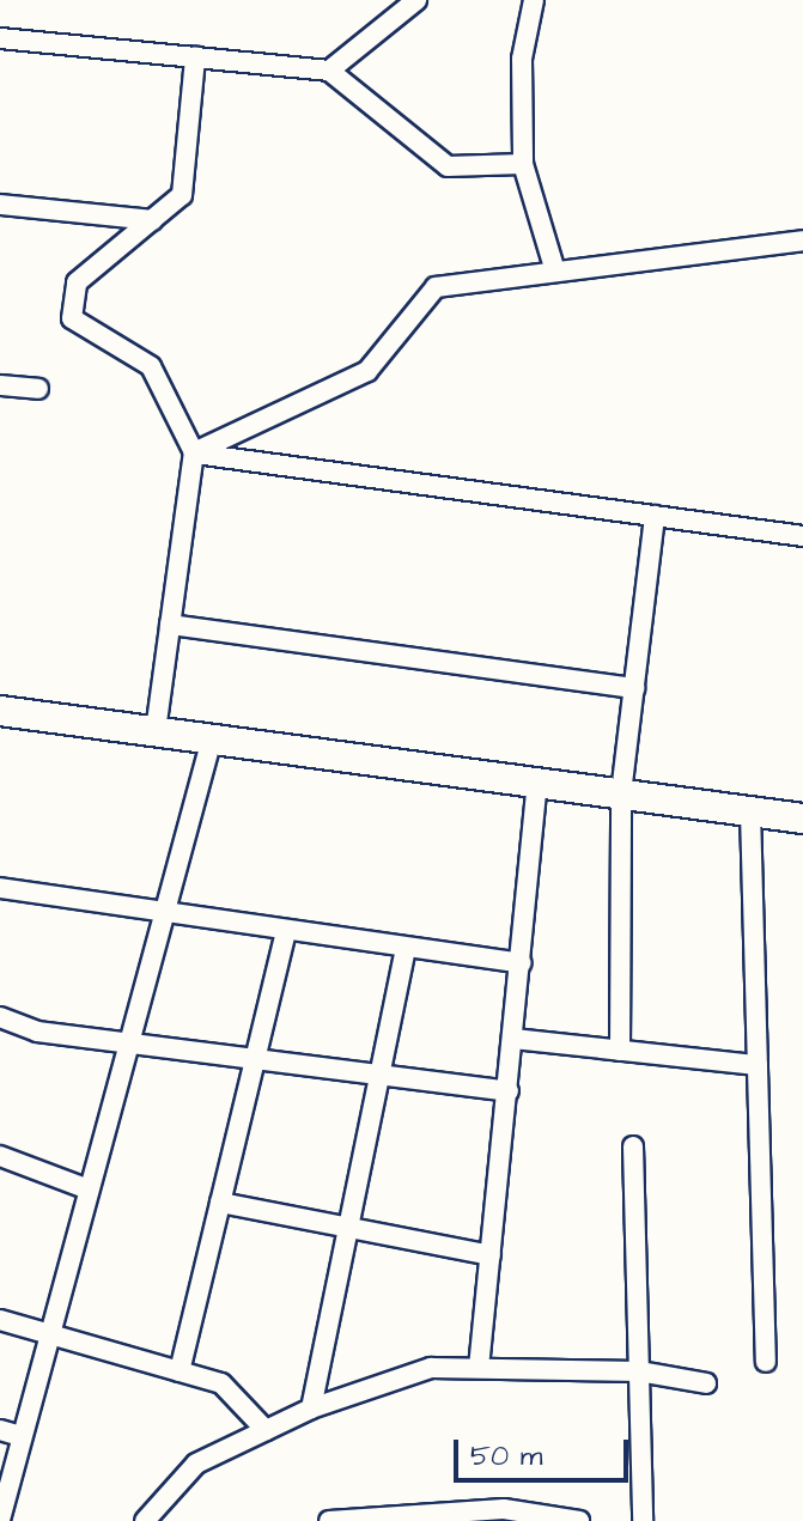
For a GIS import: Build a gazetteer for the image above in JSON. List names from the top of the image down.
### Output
{
  "scale_bar": "50 m"
}
